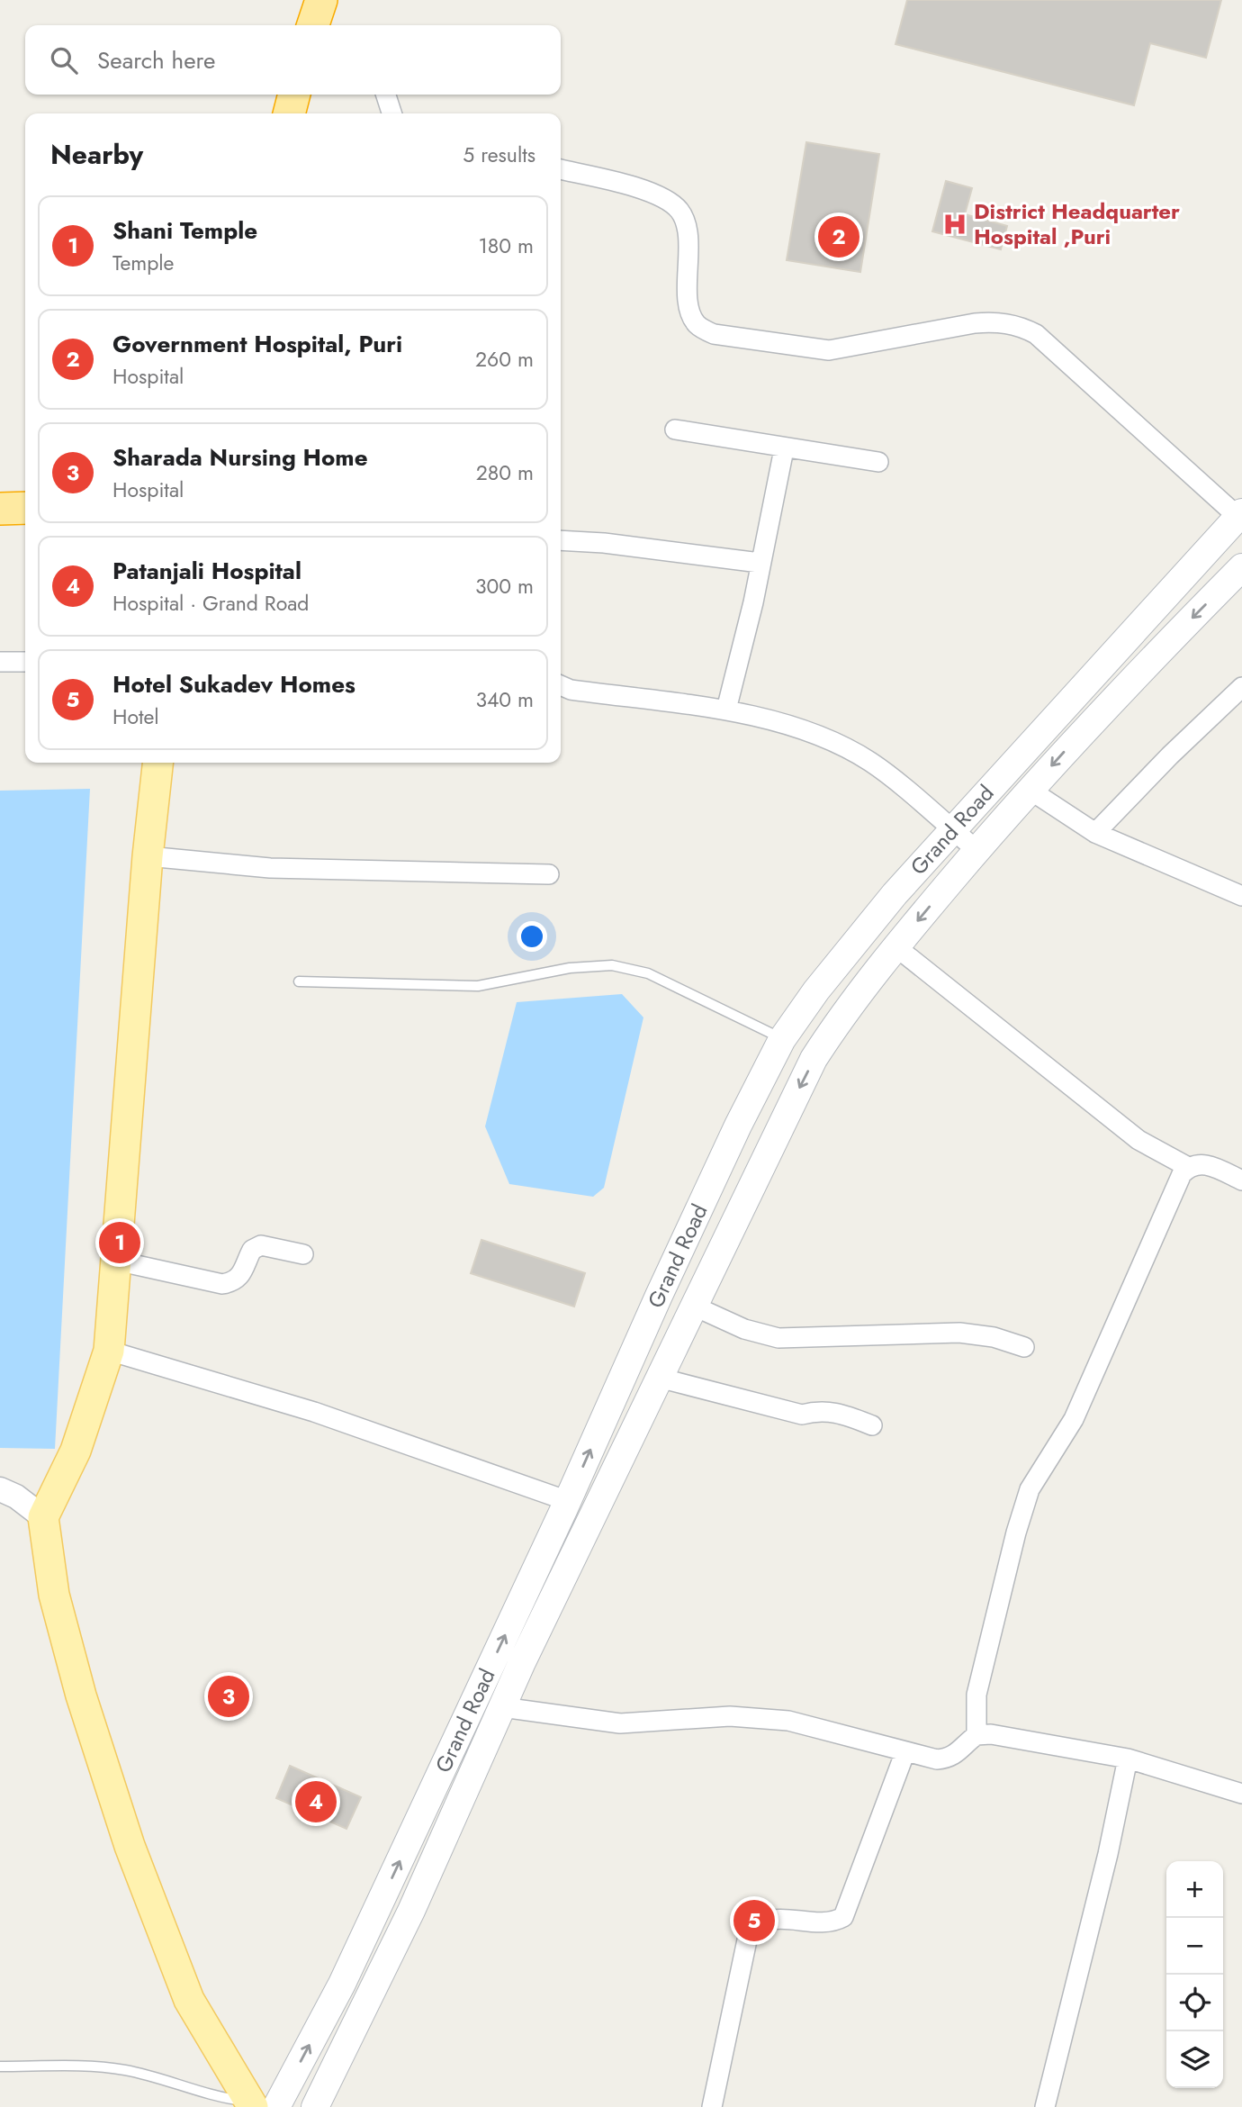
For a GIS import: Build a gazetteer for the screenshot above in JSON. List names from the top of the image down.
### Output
{
  "streets": {
    "main road": ["Grand Road"]
  },
  "places": {
    "hospital": ["District Headquarter Hospital ,Puri"]
  },
  "page": {
    "search": "Search here",
    "heading": ["Nearby", "5 results"],
    "list": [
      {
        "mark": "1",
        "name": "Shani Temple",
        "note": "Temple",
        "value": "180 m"
      },
      {
        "mark": "2",
        "name": "Government Hospital, Puri",
        "note": "Hospital",
        "value": "260 m"
      },
      {
        "mark": "3",
        "name": "Sharada Nursing Home",
        "note": "Hospital",
        "value": "280 m"
      },
      {
        "mark": "4",
        "name": "Patanjali Hospital",
        "note": "Hospital · Grand Road",
        "value": "300 m"
      },
      {
        "mark": "5",
        "name": "Hotel Sukadev Homes",
        "note": "Hotel",
        "value": "340 m"
      }
    ],
    "pins": [
      "2",
      "1",
      "3",
      "4",
      "5"
    ],
    "map_buttons": ["+", "−"]
  }
}
